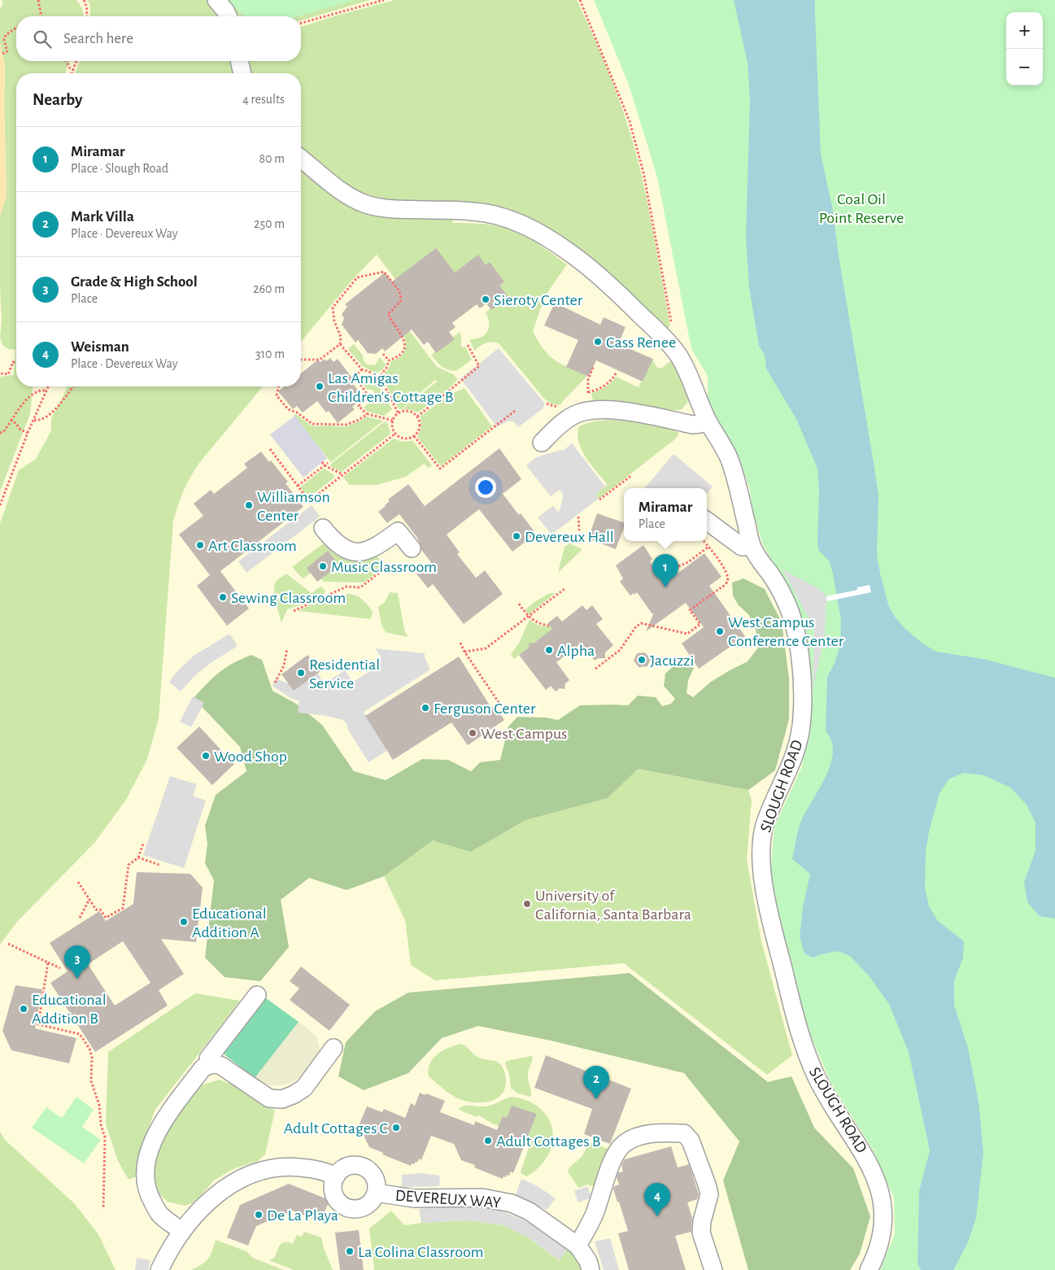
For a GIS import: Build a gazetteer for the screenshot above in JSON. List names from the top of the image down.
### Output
{
  "streets": {
    "street": ["SLOUGH ROAD", "DEVEREUX WAY"]
  },
  "parks": ["Coal Oil Point Reserve"],
  "places": [
    "Sieroty Center",
    "Cass Renee",
    "Las Amigas Children's Cottage B",
    "Williamson Center",
    "Devereux Hall",
    "Art Classroom",
    "Music Classroom",
    "Sewing Classroom",
    "West Campus Conference Center",
    "Alpha",
    "Jacuzzi",
    "Residential Service",
    "Ferguson Center",
    "West Campus",
    "Wood Shop",
    "University of California, Santa Barbara",
    "Educational Addition A",
    "Educational Addition B",
    "Adult Cottages C",
    "Adult Cottages B",
    "De La Playa",
    "La Colina Classroom"
  ],
  "page": {
    "map_buttons": ["+", "−"],
    "search": "Search here",
    "heading": ["Nearby", "4 results"],
    "list": [
      {
        "mark": "1",
        "name": "Miramar",
        "note": "Place · Slough Road",
        "value": "80 m"
      },
      {
        "mark": "2",
        "name": "Mark Villa",
        "note": "Place · Devereux Way",
        "value": "250 m"
      },
      {
        "mark": "3",
        "name": "Grade & High School",
        "note": "Place",
        "value": "260 m"
      },
      {
        "mark": "4",
        "name": "Weisman",
        "note": "Place · Devereux Way",
        "value": "310 m"
      }
    ],
    "popup": ["Miramar", "Place"],
    "pins": [
      "1",
      "3",
      "2",
      "4"
    ]
  }
}
